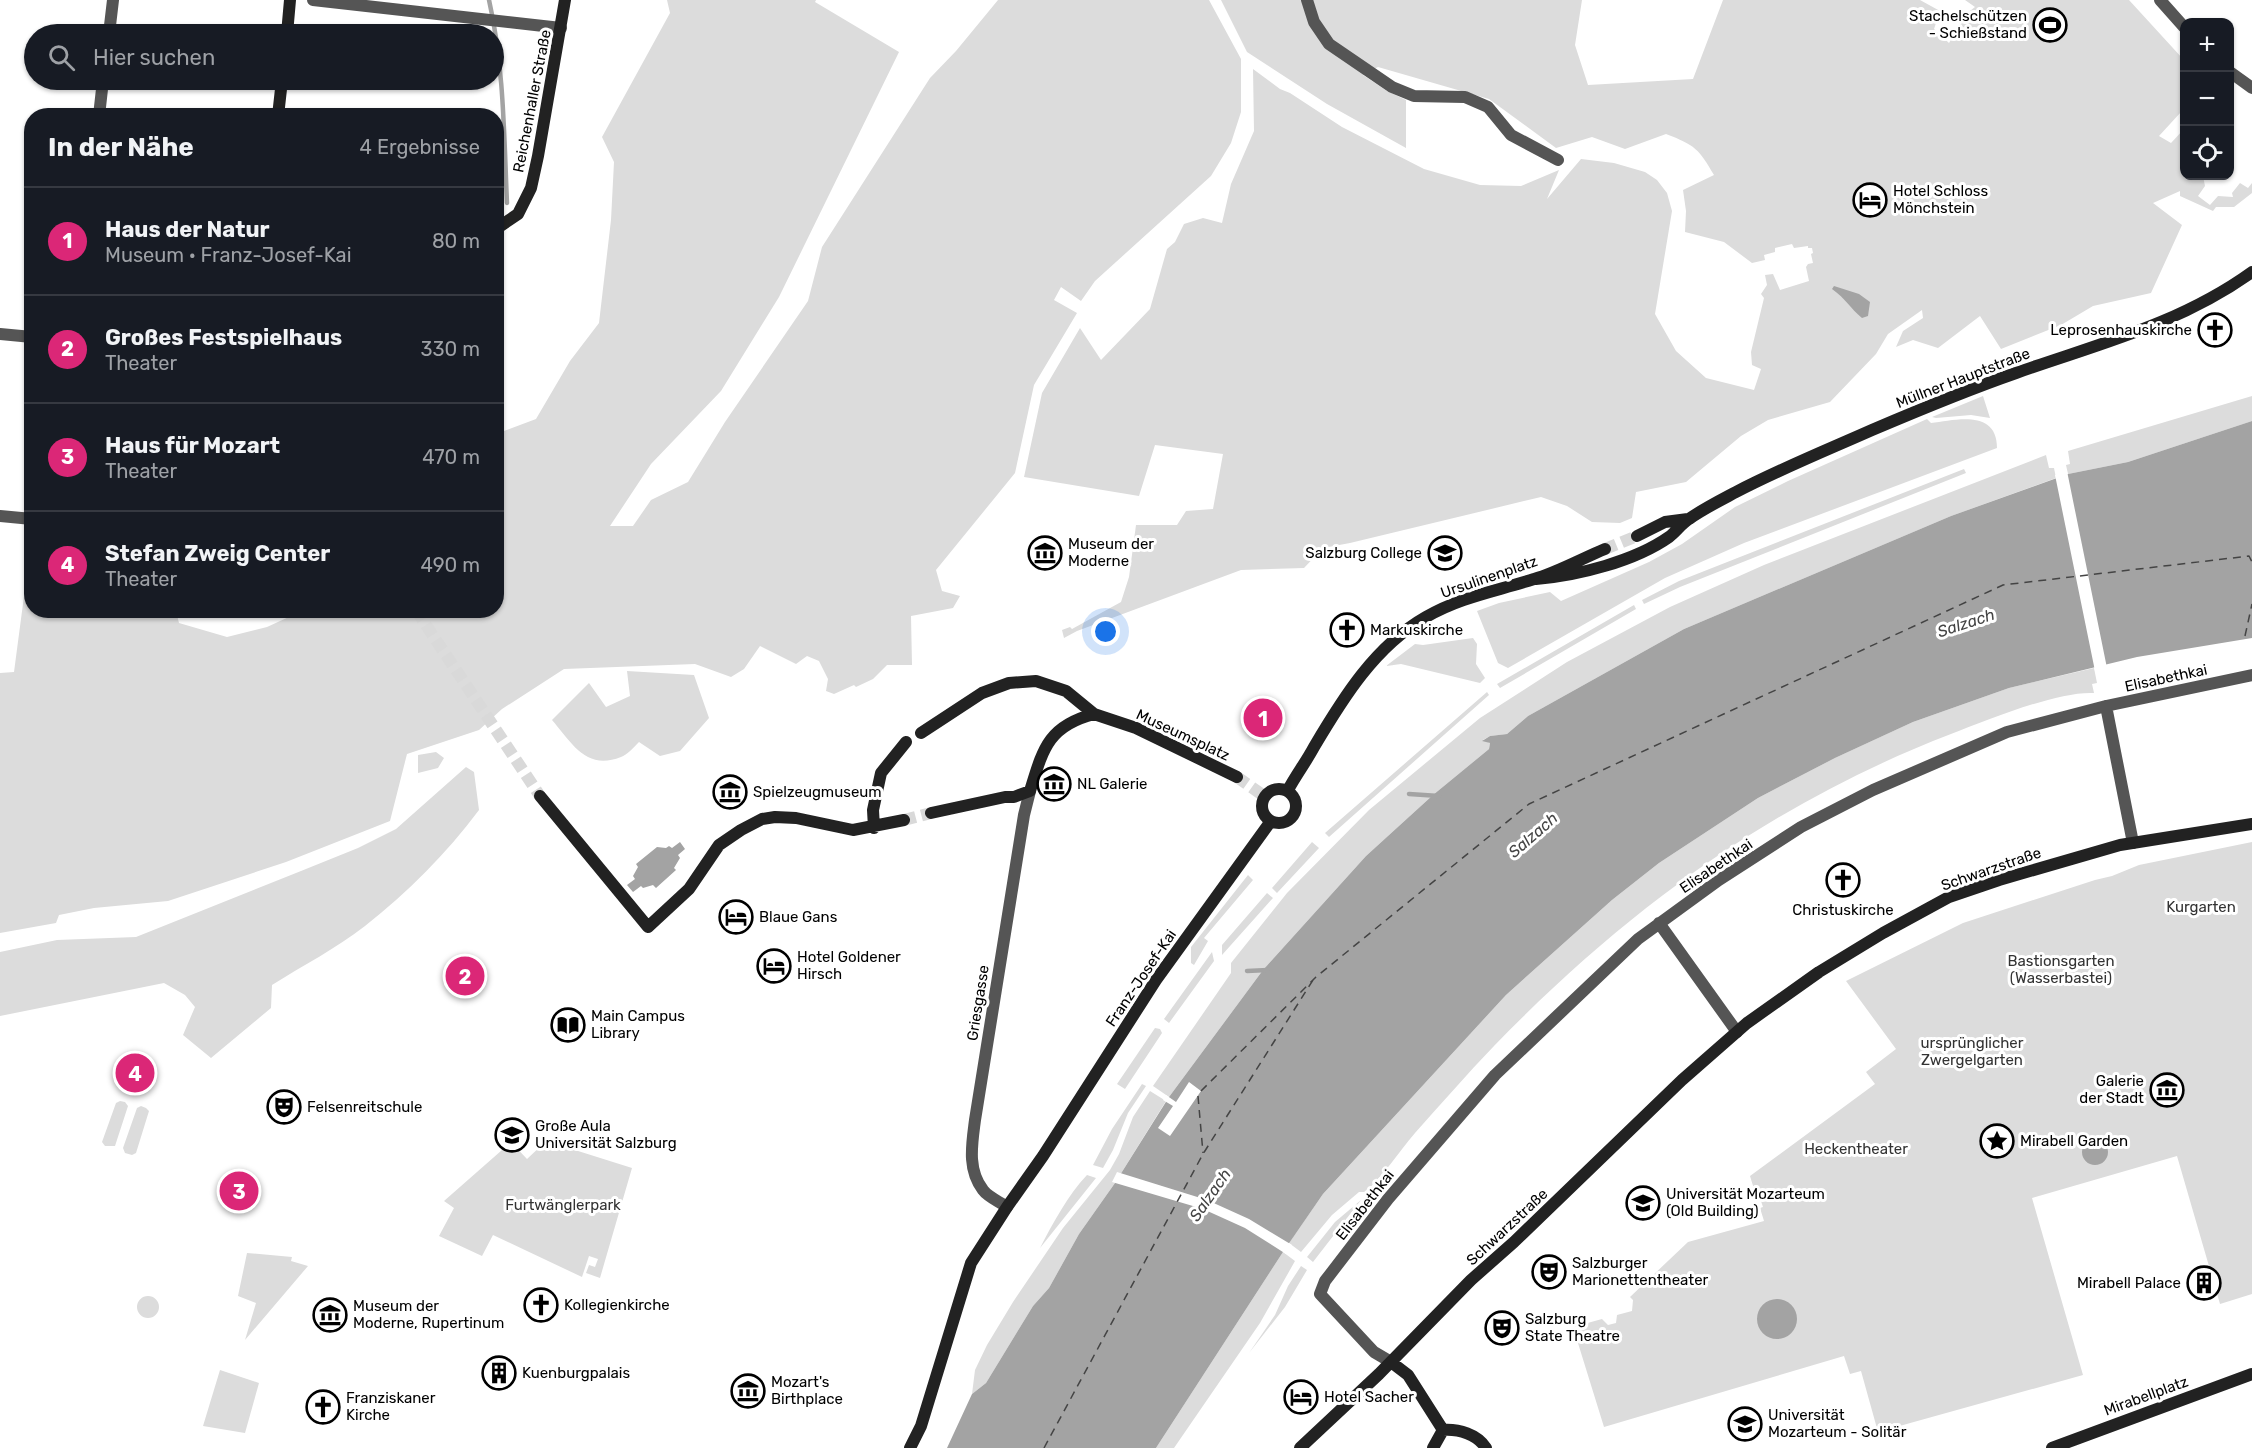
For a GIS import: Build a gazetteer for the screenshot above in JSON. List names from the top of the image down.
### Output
{
  "streets": {
    "street": [
      "Reichenhaller Straße",
      "Müllner Hauptstraße",
      "Ursulinenplatz",
      "Elisabethkai",
      "Museumsplatz",
      "Schwarzstraße",
      "Franz-Josef-Kai",
      "Griesgasse",
      "Mirabellplatz"
    ]
  },
  "crossings": [
    ["Müllner Hauptstraße", "Ursulinenplatz"],
    ["Ursulinenplatz", "Franz-Josef-Kai"],
    ["Elisabethkai", "Schwarzstraße"],
    ["Franz-Josef-Kai", "Griesgasse"]
  ],
  "water": ["Salzach"],
  "parks": [
    "Kurgarten",
    "Bastionsgarten (Wasserbastei)",
    "ursprünglicher Zwergelgarten",
    "Heckentheater",
    "Furtwänglerpark"
  ],
  "places": {
    "sports": ["Stachelschützen - Schießstand"],
    "hotel": [
      "Hotel Schloss Mönchstein",
      "Blaue Gans",
      "Hotel Goldener Hirsch",
      "Hotel Sacher"
    ],
    "church": [
      "Leprosenhauskirche",
      "Markuskirche",
      "Christuskirche",
      "Kollegienkirche",
      "Franziskaner Kirche"
    ],
    "museum": [
      "Museum der Moderne",
      "NL Galerie",
      "Spielzeugmuseum",
      "Galerie der Stadt",
      "Museum der Moderne, Rupertinum",
      "Mozart's Birthplace"
    ],
    "school or university": [
      "Salzburg College",
      "Große Aula Universität Salzburg",
      "Universität Mozarteum (Old Building)",
      "Universität Mozarteum - Solitär"
    ],
    "library": ["Main Campus Library"],
    "theatre": ["Felsenreitschule", "Salzburger Marionettentheater", "Salzburg State Theatre"],
    "place": ["Mirabell Garden"],
    "building": ["Mirabell Palace", "Kuenburgpalais"]
  },
  "page": {
    "map_buttons": ["+", "−"],
    "search": "Hier suchen",
    "heading": ["In der Nähe", "4 Ergebnisse"],
    "list": [
      {
        "mark": "1",
        "name": "Haus der Natur",
        "note": "Museum · Franz-Josef-Kai",
        "value": "80 m"
      },
      {
        "mark": "2",
        "name": "Großes Festspielhaus",
        "note": "Theater",
        "value": "330 m"
      },
      {
        "mark": "3",
        "name": "Haus für Mozart",
        "note": "Theater",
        "value": "470 m"
      },
      {
        "mark": "4",
        "name": "Stefan Zweig Center",
        "note": "Theater",
        "value": "490 m"
      }
    ],
    "pins": [
      "1",
      "2",
      "4",
      "3"
    ]
  }
}
